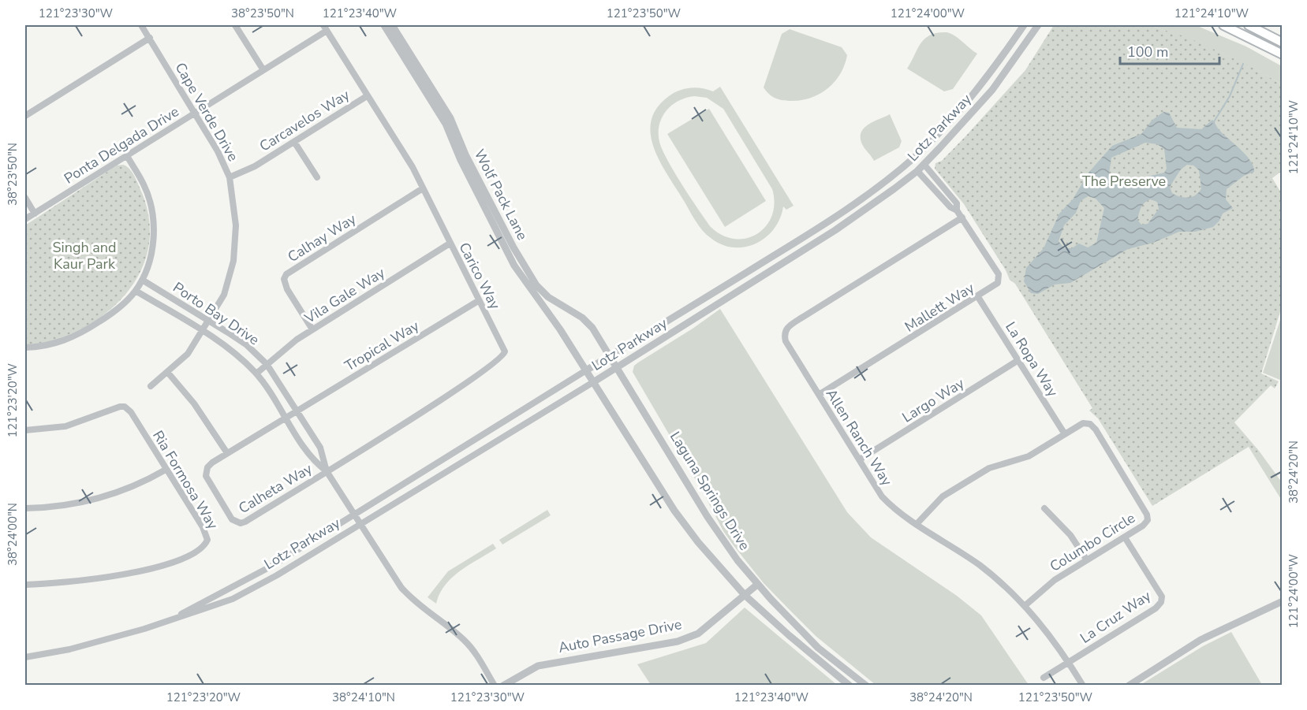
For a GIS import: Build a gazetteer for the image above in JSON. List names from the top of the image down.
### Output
{
  "streets": {
    "street": [
      "Cape Verde Drive",
      "Carcavelos Way",
      "Lotz Parkway",
      "Ponta Delgada Drive",
      "Wolf Pack Lane",
      "Calhay Way",
      "Carico Way",
      "Vila Gale Way",
      "Mallett Way",
      "Porto Bay Drive",
      "Tropical Way",
      "La Ropa Way",
      "Largo Way",
      "Allen Ranch Way",
      "Ria Formosa Way",
      "Calheta Way",
      "Laguna Springs Drive",
      "Columbo Circle",
      "La Cruz Way",
      "Auto Passage Drive"
    ]
  },
  "crossings": [
    ["Cape Verde Drive", "Carcavelos Way"],
    ["Cape Verde Drive", "Ponta Delgada Drive"],
    ["Cape Verde Drive", "Porto Bay Drive"],
    ["Carcavelos Way", "Carico Way"],
    ["Lotz Parkway", "Wolf Pack Lane"],
    ["Lotz Parkway", "Mallett Way"],
    ["Lotz Parkway", "Porto Bay Drive"],
    ["Lotz Parkway", "Laguna Springs Drive"],
    ["Ponta Delgada Drive", "Carico Way"],
    ["Wolf Pack Lane", "Laguna Springs Drive"],
    ["Calhay Way", "Carico Way"],
    ["Calhay Way", "Vila Gale Way"],
    ["Carico Way", "Vila Gale Way"],
    ["Carico Way", "Porto Bay Drive"],
    ["Carico Way", "Tropical Way"],
    ["Carico Way", "Calheta Way"],
    ["Vila Gale Way", "Porto Bay Drive"],
    ["Mallett Way", "La Ropa Way"],
    ["Mallett Way", "Allen Ranch Way"],
    ["Porto Bay Drive", "Tropical Way"],
    ["Porto Bay Drive", "Calheta Way"],
    ["Tropical Way", "Calheta Way"],
    ["La Ropa Way", "Largo Way"],
    ["La Ropa Way", "Columbo Circle"],
    ["Largo Way", "Allen Ranch Way"],
    ["Allen Ranch Way", "Columbo Circle"],
    ["Allen Ranch Way", "La Cruz Way"],
    ["Laguna Springs Drive", "Auto Passage Drive"],
    ["Columbo Circle", "La Cruz Way"]
  ],
  "parks": ["The Preserve", "Singh and Kaur Park"],
  "scale_bar": "100 m",
  "coordinates": [
    "121°23'30\"W",
    "38°23'50\"N",
    "121°23'40\"W",
    "121°23'50\"W",
    "121°24'00\"W",
    "121°24'10\"W",
    "121°23'20\"W",
    "38°24'20\"N",
    "38°24'00\"N",
    "38°24'10\"N"
  ]
}
